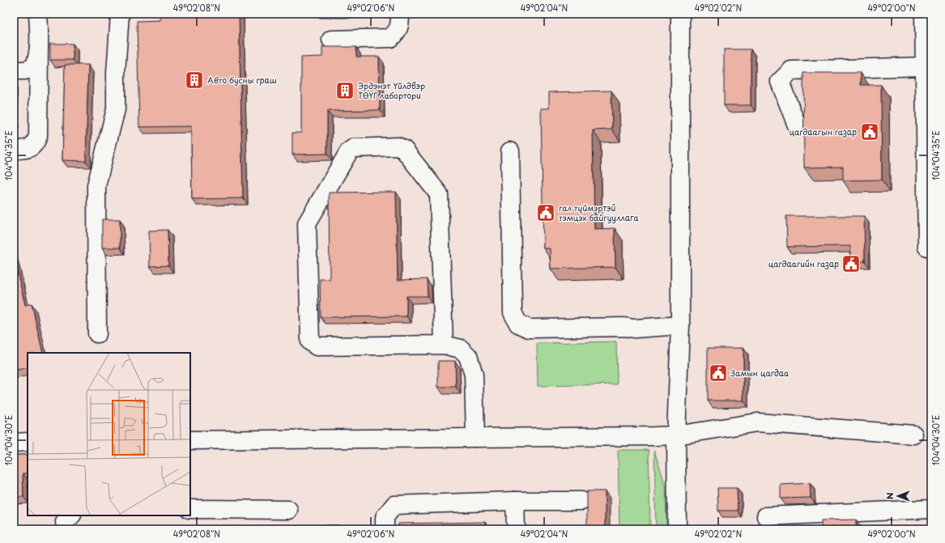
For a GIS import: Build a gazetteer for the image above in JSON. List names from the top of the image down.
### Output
{
  "places": {
    "building": ["Авто бусны граш", "Эрдэнэт Үйлдвэр ТӨҮГ лабортори"],
    "public building": [
      "цагдаагын газар",
      "гал түймэртэй тэмцэх байгууллага",
      "цагдаагийн газар",
      "Замын цагдаа"
    ]
  },
  "north": "left",
  "coordinates": [
    "49°02'08\"N",
    "49°02'06\"N",
    "49°02'04\"N",
    "49°02'02\"N",
    "49°02'00\"N",
    "104°04'35\"E",
    "104°04'30\"E"
  ]
}
